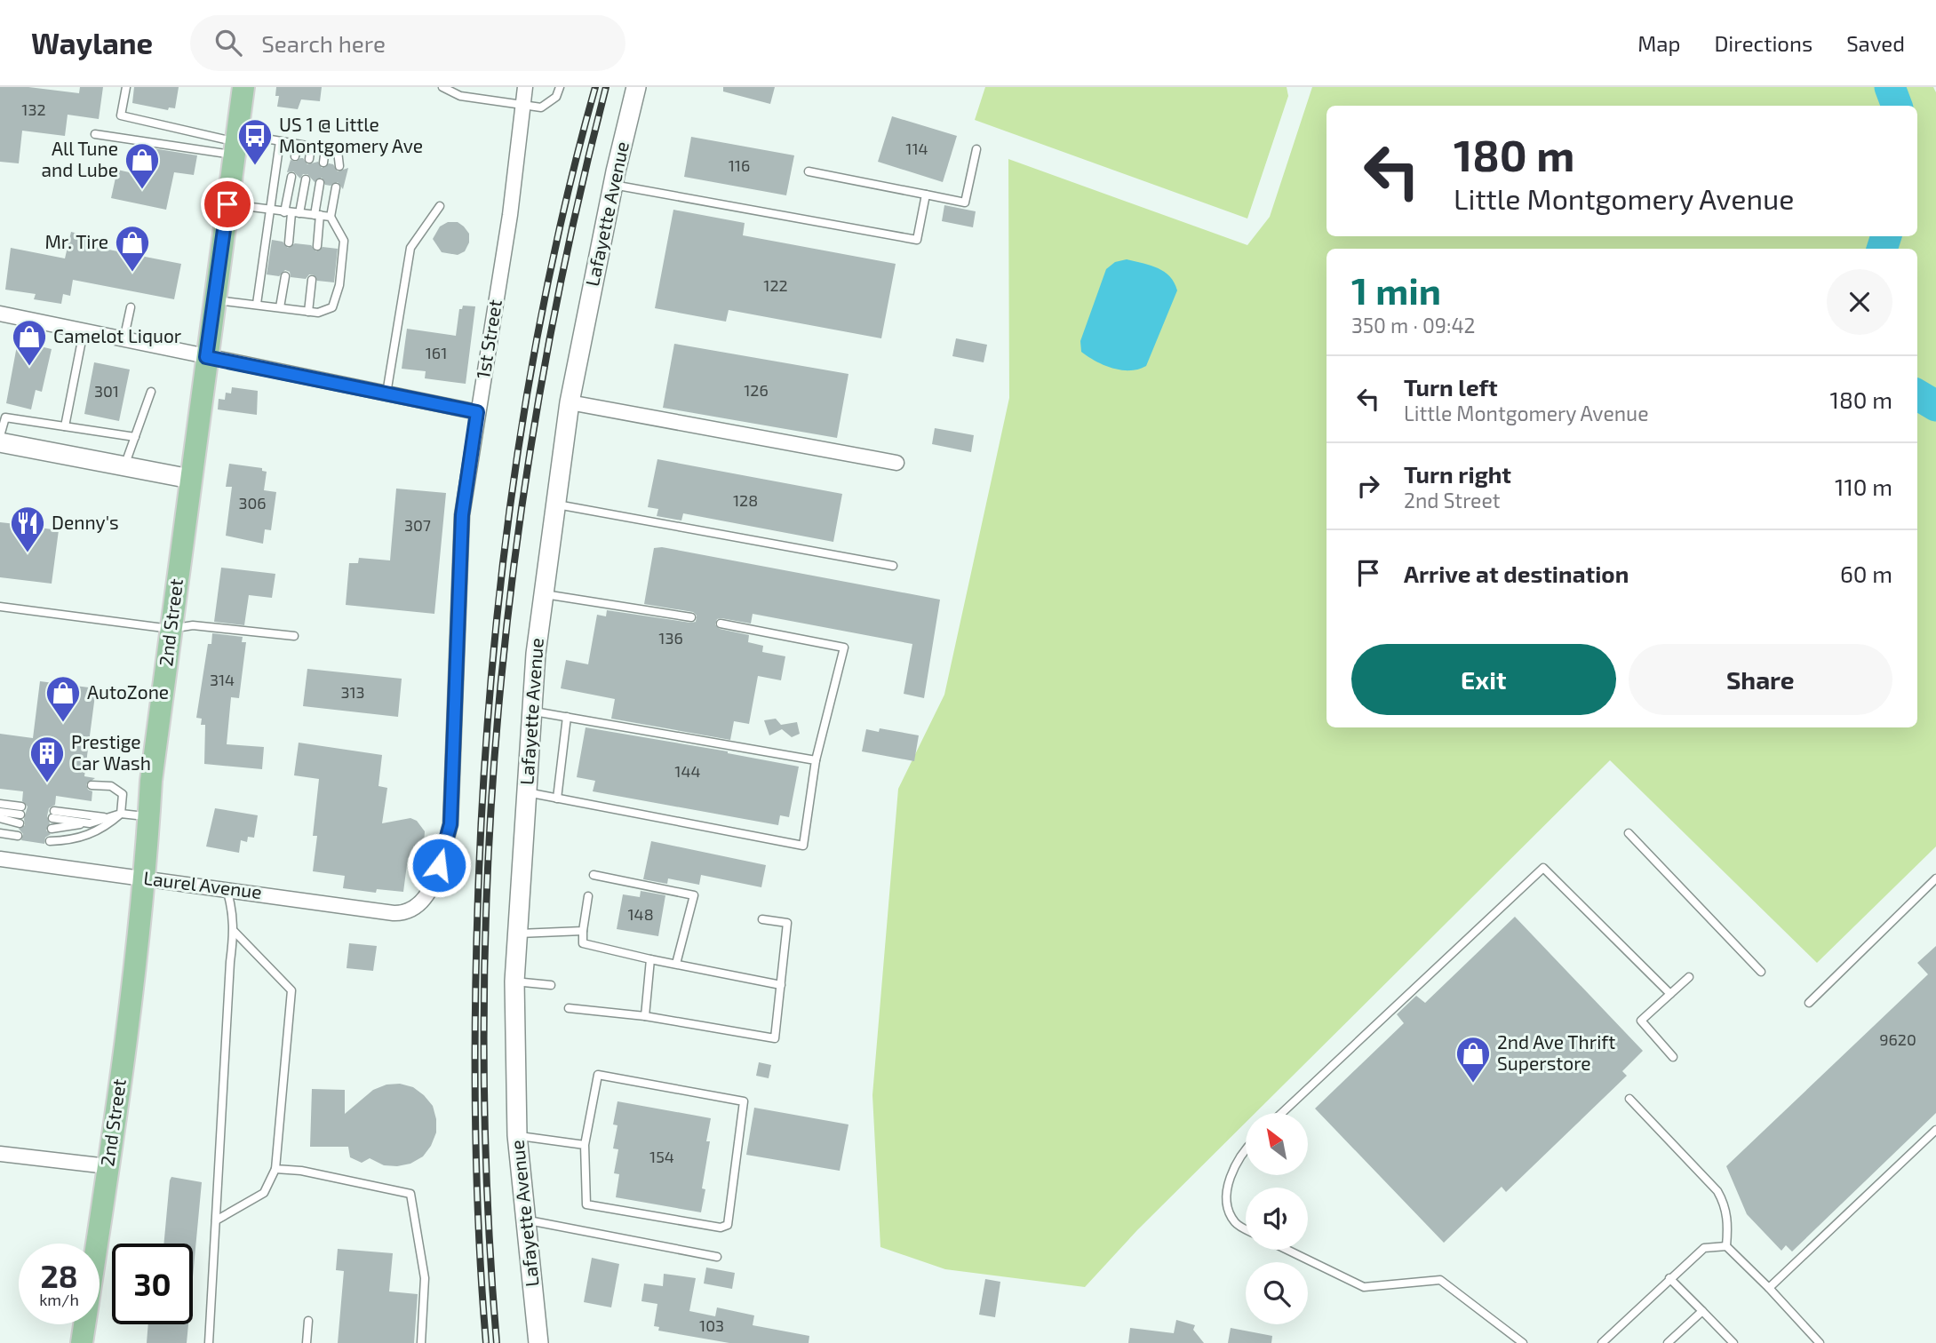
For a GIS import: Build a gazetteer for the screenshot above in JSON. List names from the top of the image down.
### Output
{
  "streets": {
    "main road": ["2nd Street"],
    "street": ["Lafayette Avenue", "1st Street", "Laurel Avenue"]
  },
  "crossings": [
    ["1st Street", "Laurel Avenue"],
    ["2nd Street", "Laurel Avenue"]
  ],
  "places": {
    "bus stop": ["US 1 @ Little Montgomery Ave"],
    "shop": [
      "All Tune and Lube",
      "Mr. Tire",
      "Camelot Liquor",
      "AutoZone",
      "2nd Ave Thrift Superstore"
    ],
    "restaurant": ["Denny's"],
    "building": ["Prestige Car Wash"]
  },
  "house_numbers": [
    "132",
    "114",
    "116",
    "122",
    "161",
    "126",
    "301",
    "128",
    "306",
    "307",
    "136",
    "314",
    "313",
    "144",
    "148",
    "9620",
    "154",
    "103"
  ],
  "north": "top left",
  "page": {
    "header": "Waylane",
    "search": "Search here",
    "nav": ["Map", "Directions", "Saved"],
    "turn": ["180 m", "Little Montgomery Avenue"],
    "heading": ["1 min", "350 m · 09:42"],
    "list": [
      {
        "name": "Turn left",
        "note": "Little Montgomery Avenue",
        "value": "180 m"
      },
      {
        "name": "Turn right",
        "note": "2nd Street",
        "value": "110 m"
      },
      {
        "name": "Arrive at destination",
        "value": "60 m"
      }
    ],
    "buttons": ["Exit", "Share"],
    "speed": "28 km/h",
    "limit": "30"
  }
}
